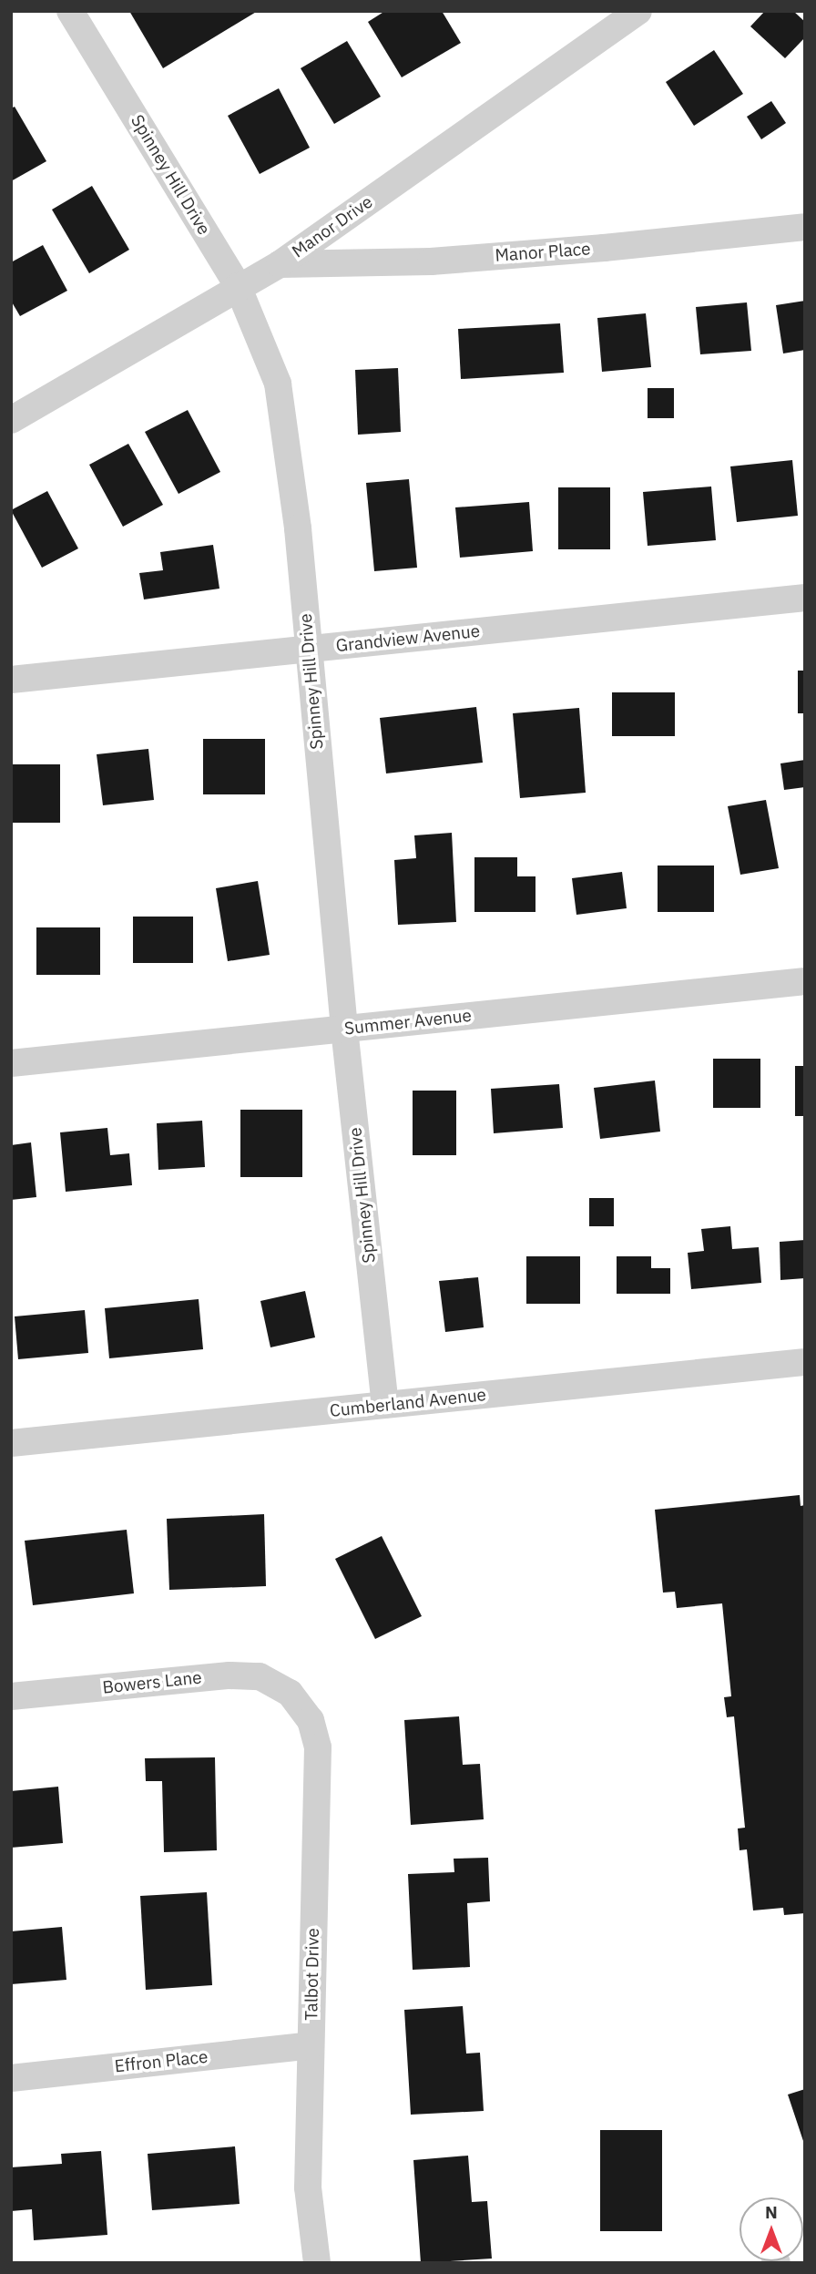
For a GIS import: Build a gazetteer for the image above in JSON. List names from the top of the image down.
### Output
{
  "streets": {
    "street": [
      "Spinney Hill Drive",
      "Manor Drive",
      "Manor Place",
      "Grandview Avenue",
      "Summer Avenue",
      "Cumberland Avenue",
      "Bowers Lane",
      "Talbot Drive",
      "Effron Place"
    ]
  },
  "crossings": [
    ["Spinney Hill Drive", "Manor Drive"],
    ["Spinney Hill Drive", "Grandview Avenue"],
    ["Spinney Hill Drive", "Summer Avenue"],
    ["Spinney Hill Drive", "Cumberland Avenue"],
    ["Manor Drive", "Manor Place"],
    ["Bowers Lane", "Talbot Drive"],
    ["Talbot Drive", "Effron Place"]
  ],
  "north": "top"
}
